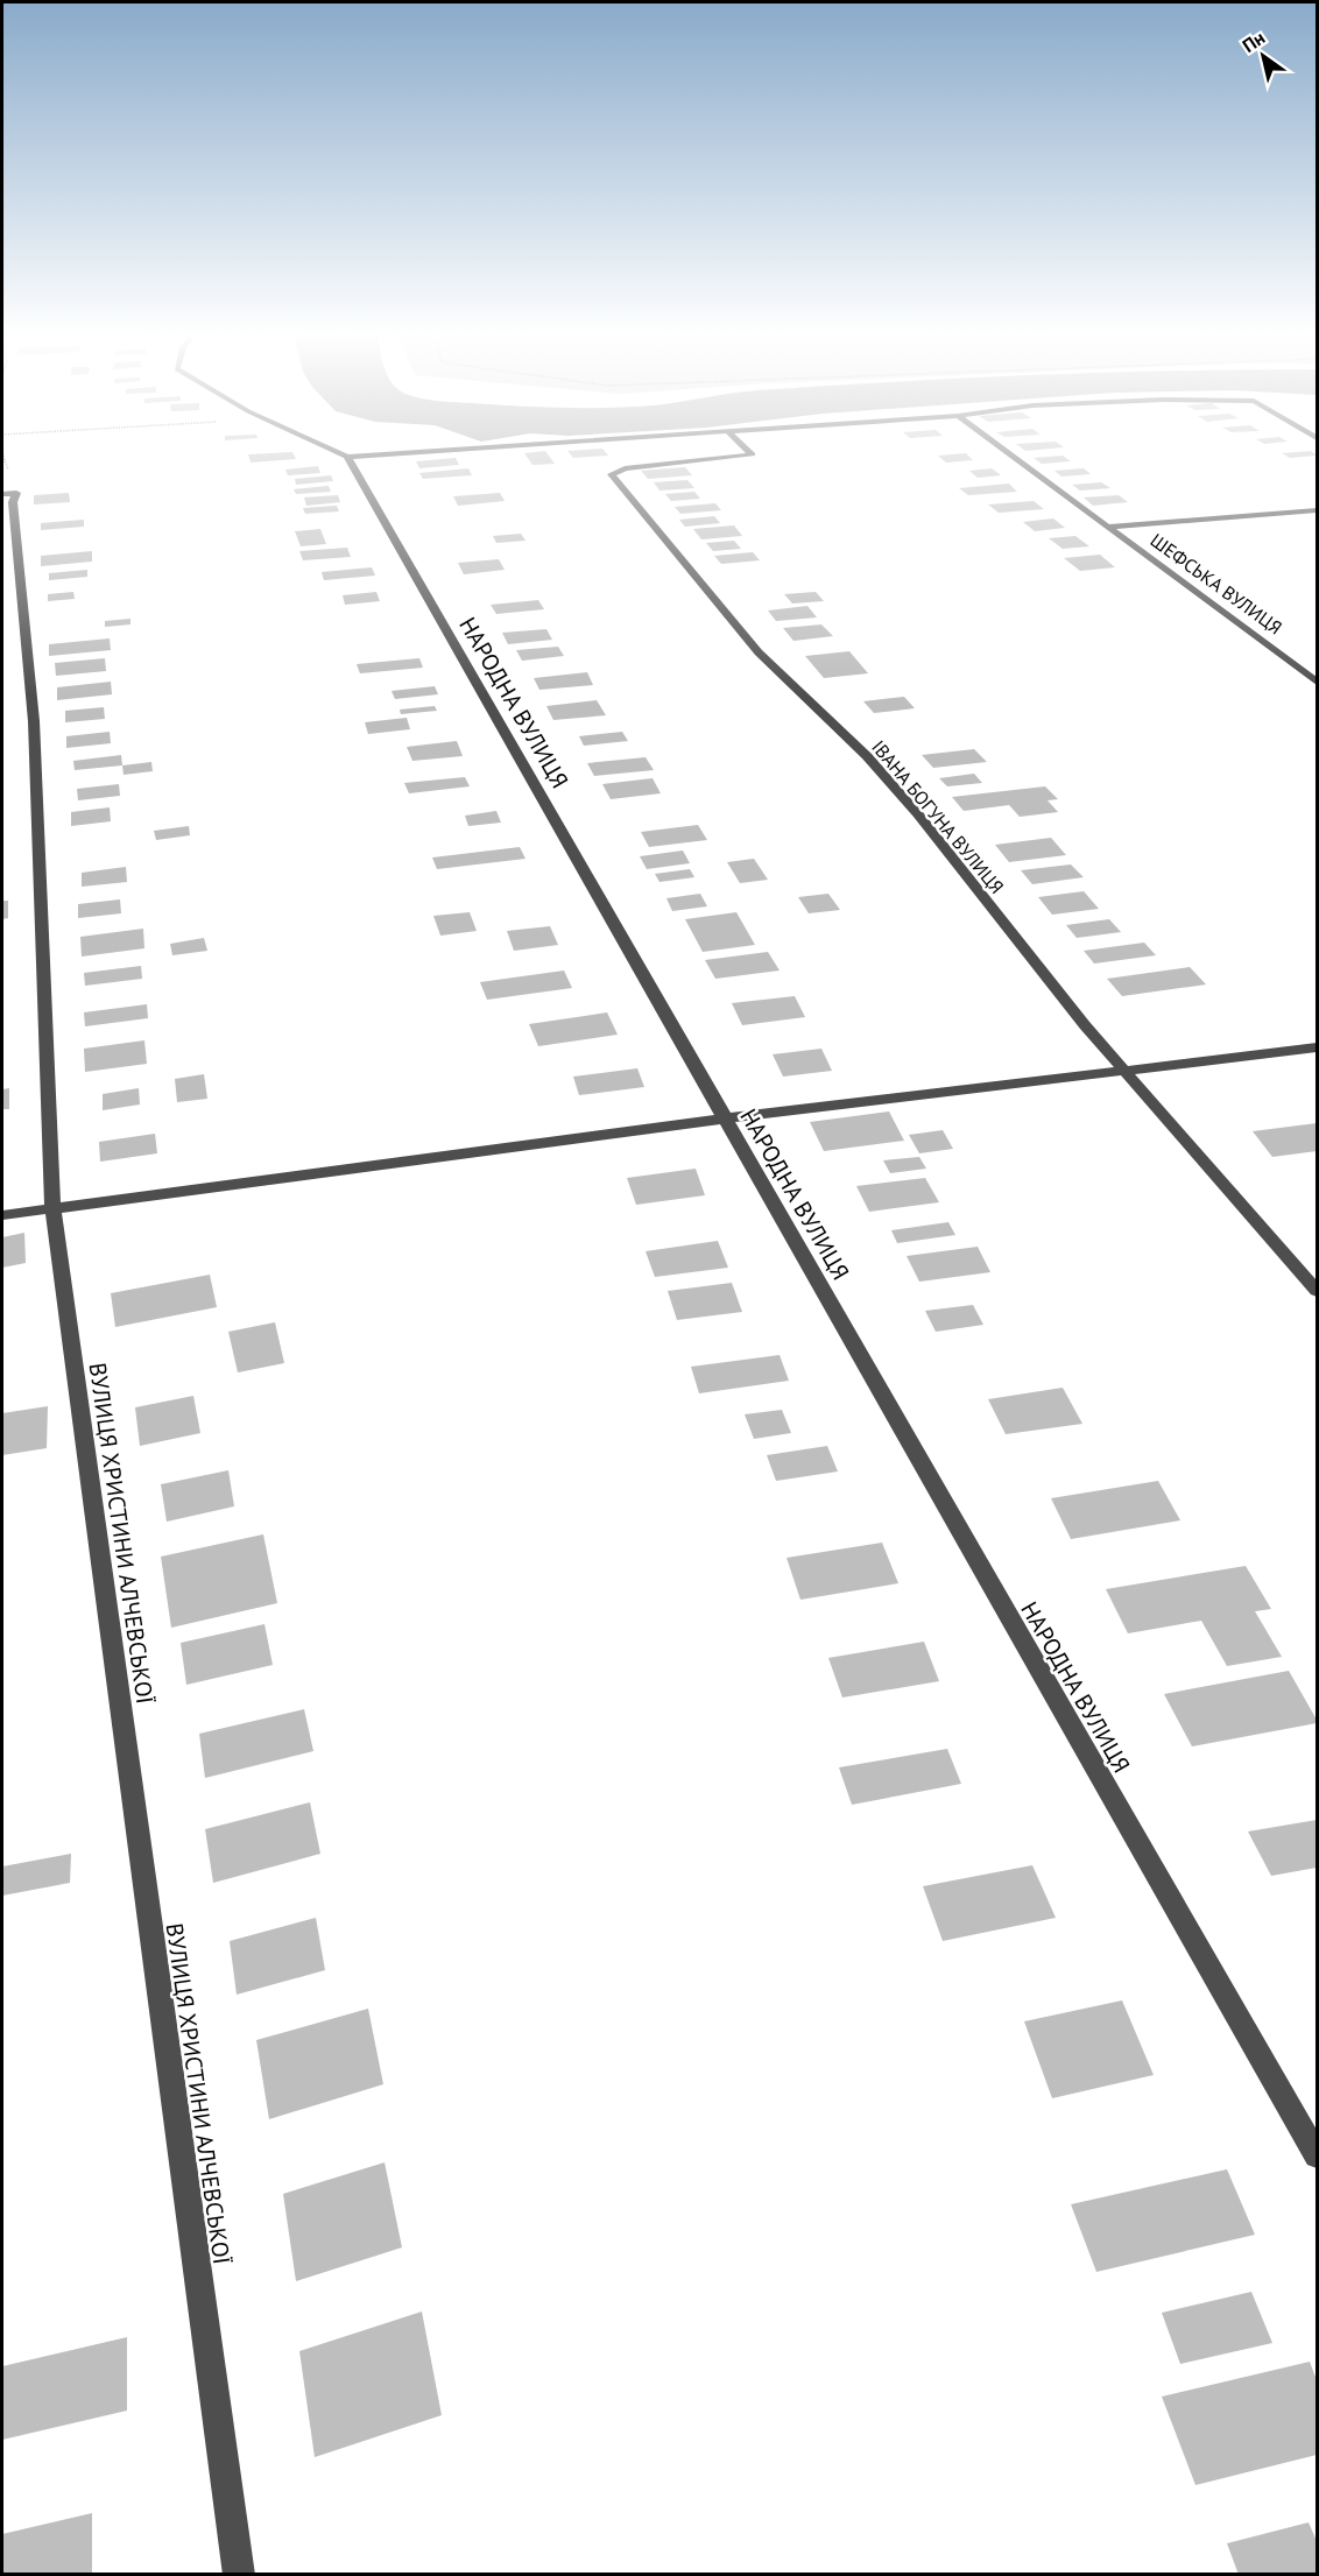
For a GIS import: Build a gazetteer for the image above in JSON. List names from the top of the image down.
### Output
{
  "streets": {
    "street": [
      "ШЕФСЬКА ВУЛИЦЯ",
      "НАРОДНА ВУЛИЦЯ",
      "ІВАНА БОГУНА ВУЛИЦЯ",
      "ВУЛИЦЯ ХРИСТИНИ АЛЧЕВСЬКОЇ"
    ]
  },
  "north": "top left"
}
